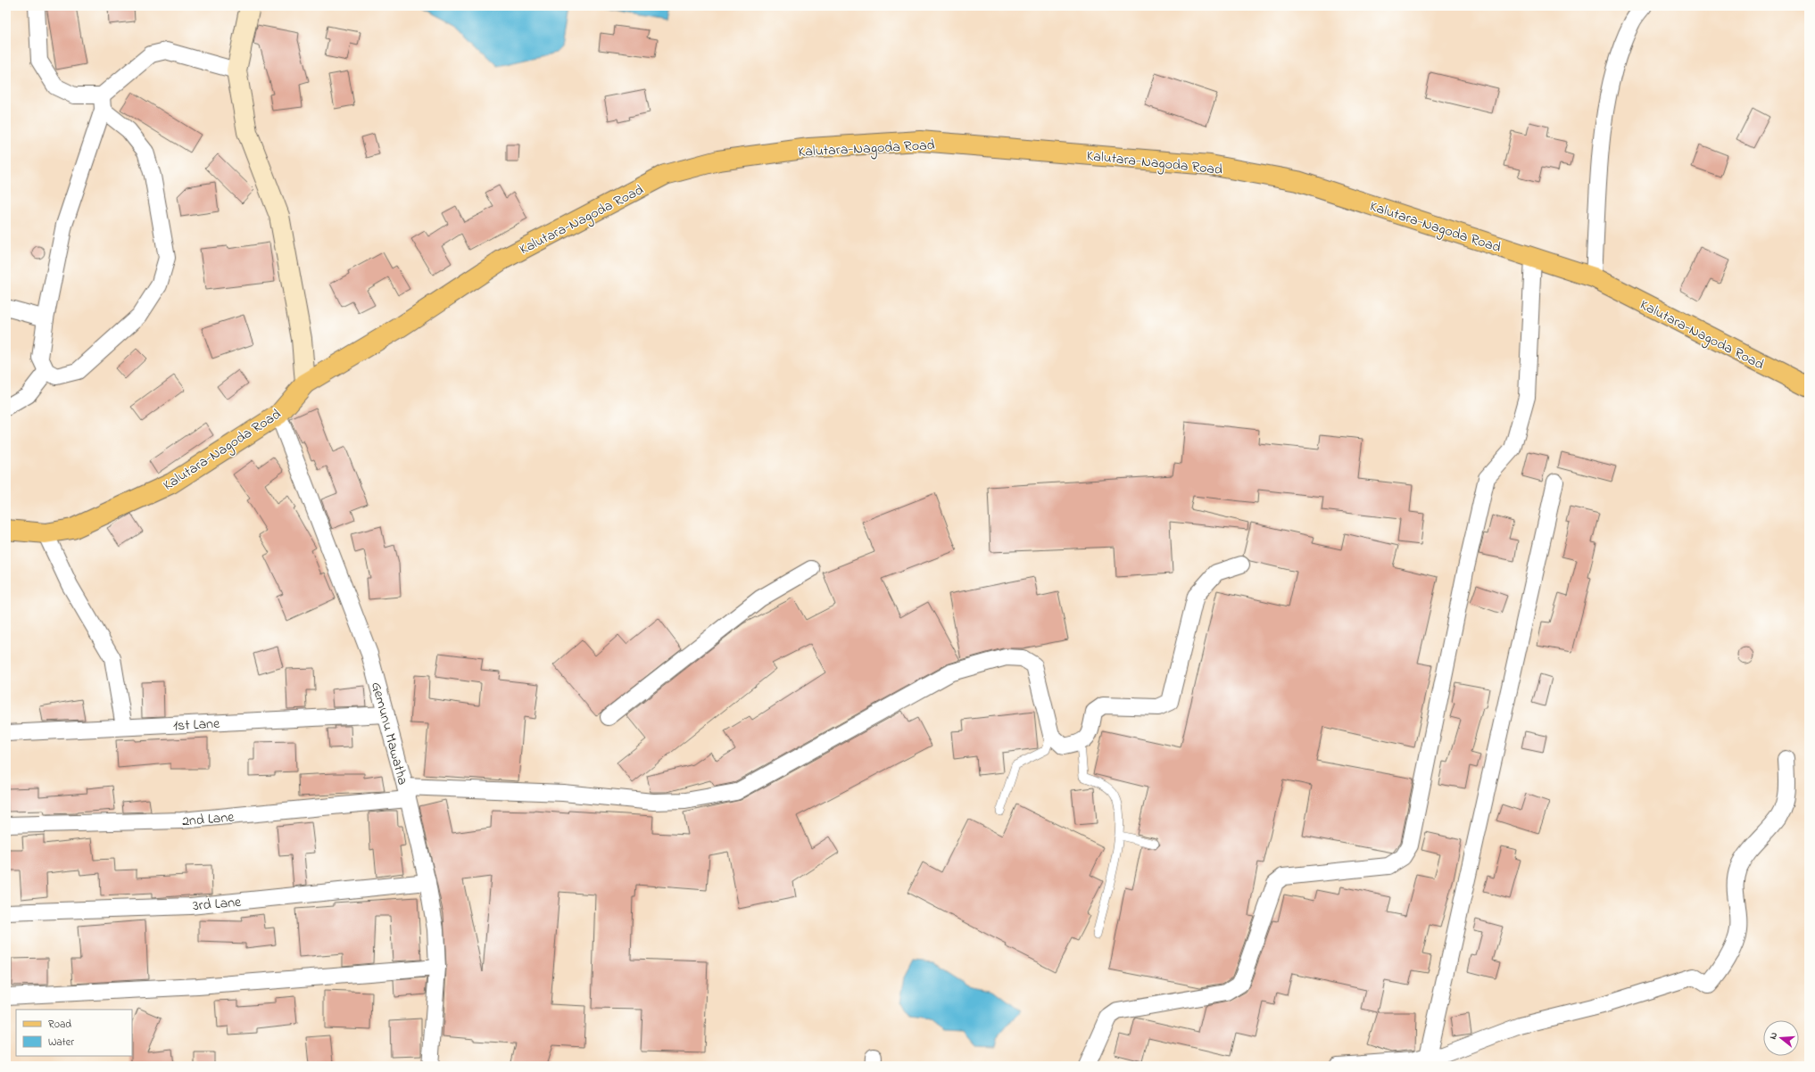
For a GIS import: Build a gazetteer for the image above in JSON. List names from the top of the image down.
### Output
{
  "streets": {
    "main road": ["Kalutara-Nagoda Road"],
    "street": [
      "1st Lane",
      "Gemunu Mawatha",
      "2nd Lane",
      "3rd Lane"
    ]
  },
  "crossings": [
    ["Kalutara-Nagoda Road", "Gemunu Mawatha"],
    ["1st Lane", "Gemunu Mawatha"],
    ["Gemunu Mawatha", "2nd Lane"],
    ["Gemunu Mawatha", "3rd Lane"]
  ],
  "legend": ["Road", "Water"],
  "north": "left"
}
